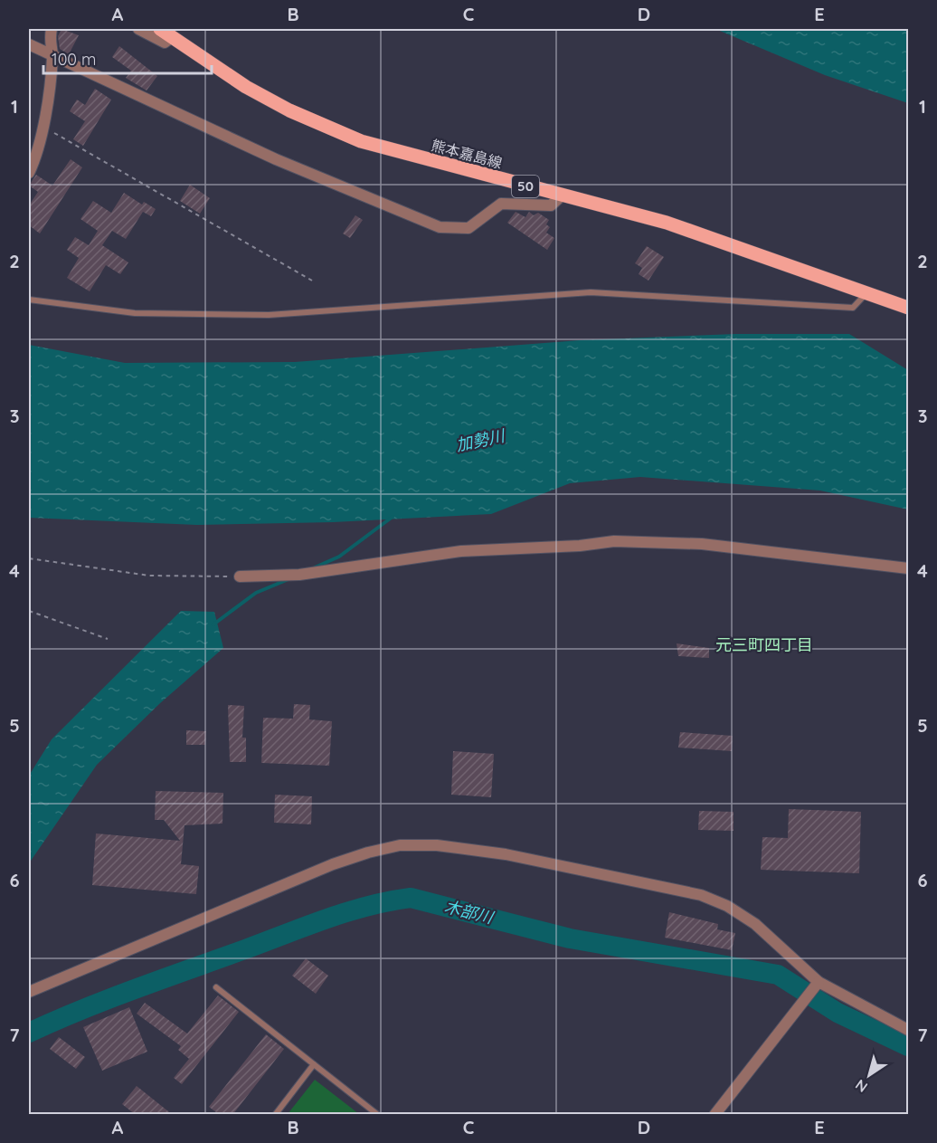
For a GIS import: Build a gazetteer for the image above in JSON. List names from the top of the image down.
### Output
{
  "streets": {
    "main road": ["熊本嘉島線", "50"]
  },
  "districts": ["元三町四丁目"],
  "water": ["加勢川", "木部川"],
  "scale_bar": "100 m",
  "north": "bottom left",
  "grid": {
    "columns": [
      "A",
      "B",
      "C",
      "D",
      "E"
    ],
    "rows": [
      "1",
      "2",
      "3",
      "4",
      "5",
      "6",
      "7"
    ]
  }
}
